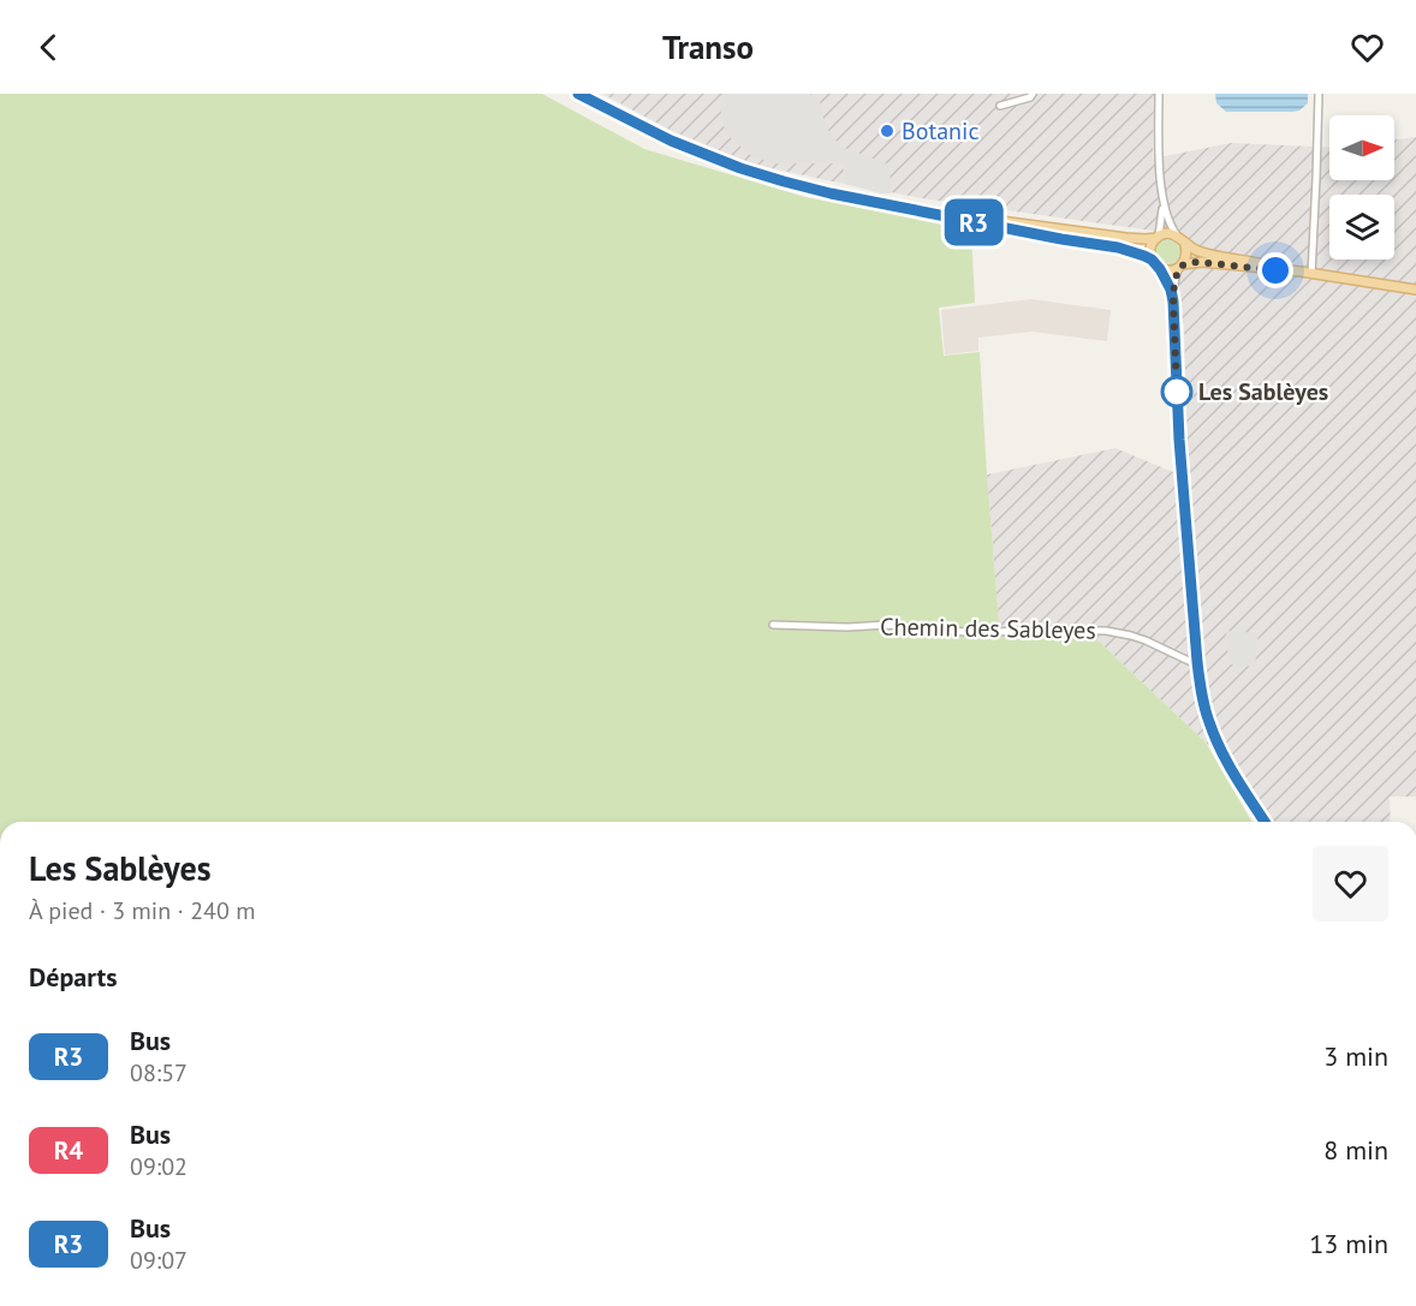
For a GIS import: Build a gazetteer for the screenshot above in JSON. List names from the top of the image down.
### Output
{
  "streets": {
    "street": ["Chemin des Sableyes"]
  },
  "places": ["Botanic", "Les Sablèyes"],
  "lines": ["bus line R3"],
  "north": "right",
  "page": {
    "header": "Transo",
    "on_map": "R3",
    "heading": [
      ["Les Sablèyes", "À pied · 3 min · 240 m"],
      "Départs"
    ],
    "list": [
      {
        "mark": "R3",
        "name": "Bus",
        "note": "08:57",
        "value": "3 min"
      },
      {
        "mark": "R4",
        "name": "Bus",
        "note": "09:02",
        "value": "8 min"
      },
      {
        "mark": "R3",
        "name": "Bus",
        "note": "09:07",
        "value": "13 min"
      }
    ]
  }
}
